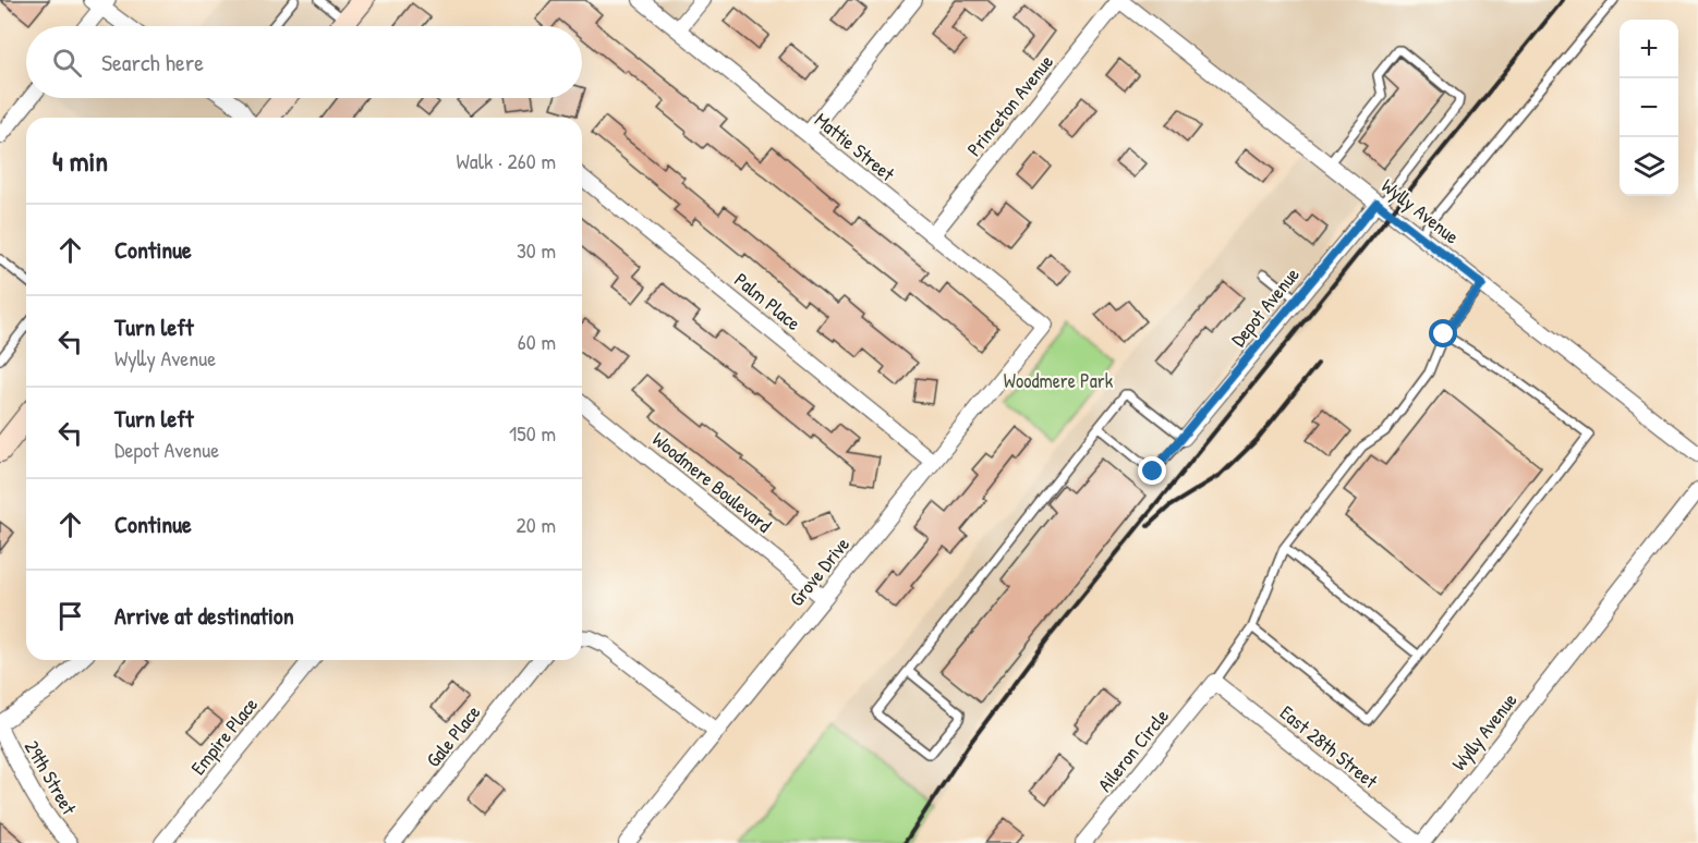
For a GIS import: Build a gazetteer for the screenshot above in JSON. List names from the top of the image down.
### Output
{
  "streets": {
    "street": [
      "Princeton Avenue",
      "Mattie Street",
      "Wylly Avenue",
      "Palm Place",
      "Depot Avenue",
      "Woodmere Boulevard",
      "Grove Drive",
      "Empire Place",
      "Gale Place",
      "East 28th Street",
      "Aileron Circle",
      "29th Street"
    ]
  },
  "crossings": [
    ["Princeton Avenue", "Mattie Street"],
    ["Princeton Avenue", "Wylly Avenue"],
    ["Mattie Street", "Grove Drive"],
    ["Wylly Avenue", "Depot Avenue"],
    ["Palm Place", "Grove Drive"],
    ["Woodmere Boulevard", "Grove Drive"],
    ["East 28th Street", "Aileron Circle"]
  ],
  "parks": ["Woodmere Park"],
  "page": {
    "map_buttons": ["+", "−"],
    "search": "Search here",
    "heading": ["4 min", "Walk · 260 m"],
    "list": [
      ["Continue", "30 m"],
      ["Turn left", "Wylly Avenue", "60 m"],
      ["Turn left", "Depot Avenue", "150 m"],
      ["Continue", "20 m"],
      "Arrive at destination"
    ]
  }
}
